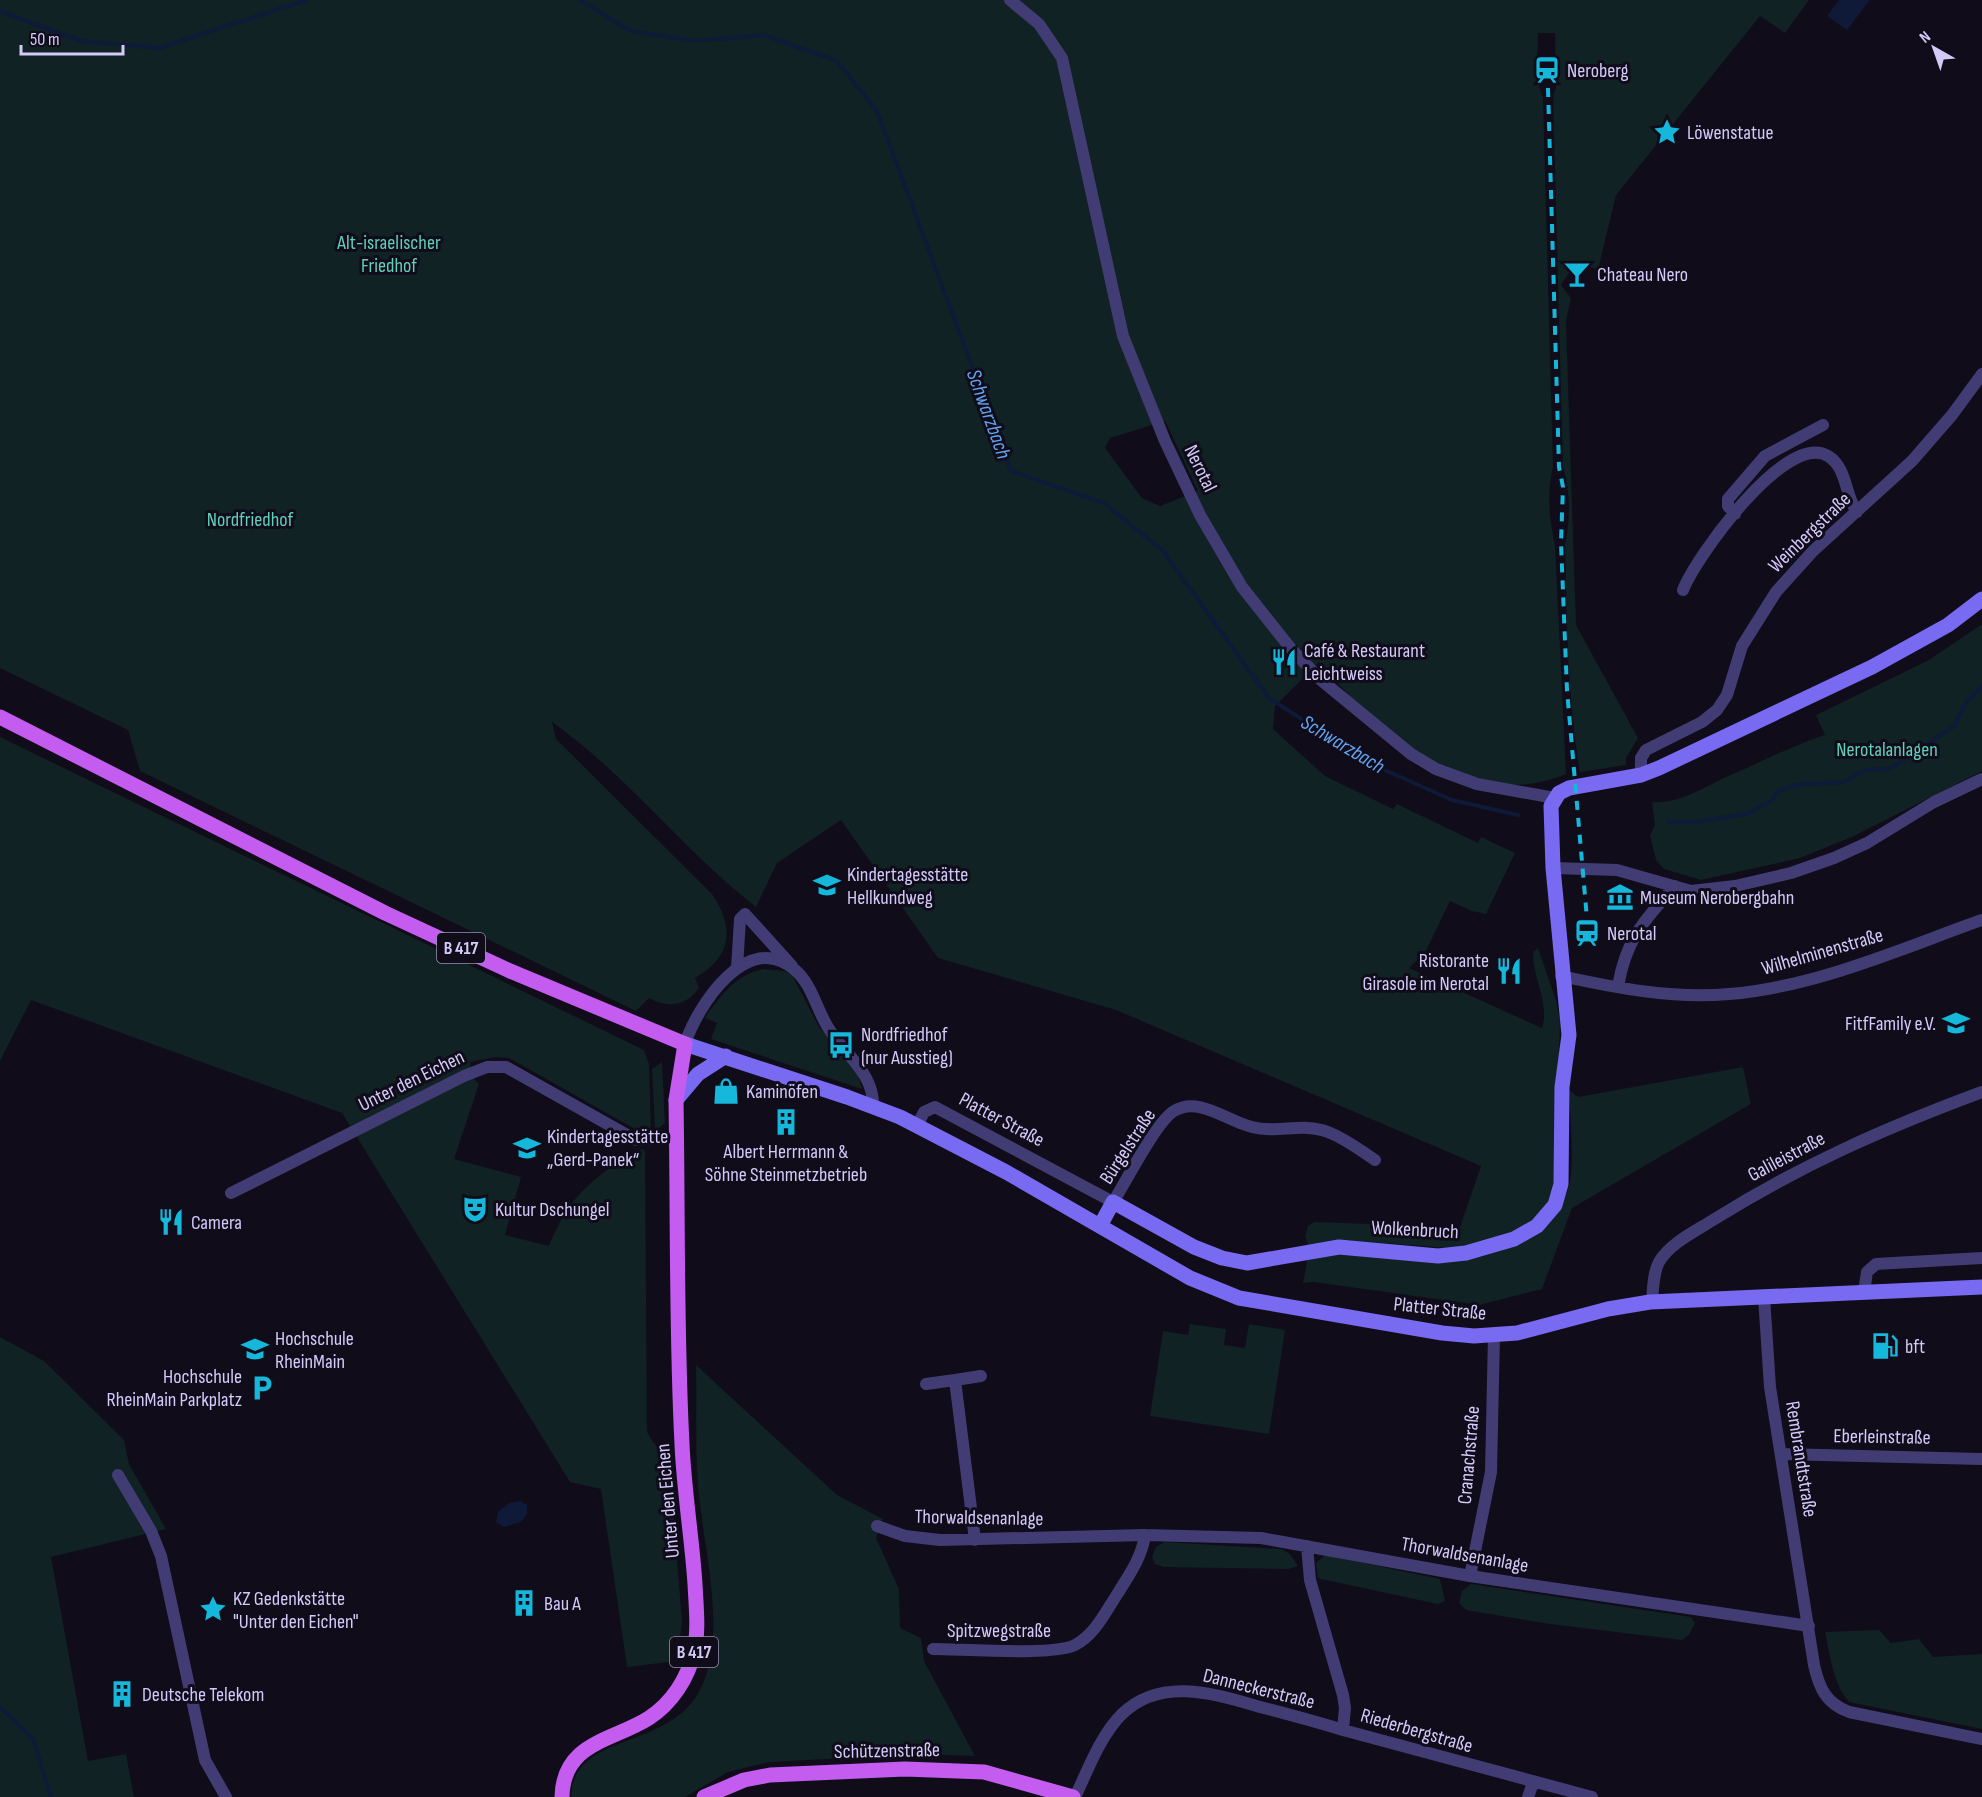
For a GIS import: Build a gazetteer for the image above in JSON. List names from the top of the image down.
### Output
{
  "streets": {
    "main road": [
      "B 417",
      "Unter den Eichen",
      "Platter Straße",
      "Wolkenbruch",
      "Schützenstraße"
    ],
    "street": [
      "Nerotal",
      "Weinbergstraße",
      "Wilhelminenstraße",
      "Bürgelstraße",
      "Galileistraße",
      "Eberleinstraße",
      "Cranachstraße",
      "Rembrandtstraße",
      "Thorwaldsenanlage",
      "Spitzwegstraße",
      "Danneckerstraße",
      "Riederbergstraße"
    ]
  },
  "crossings": [
    ["B 417", "Unter den Eichen"],
    ["B 417", "Platter Straße"],
    ["Wilhelminenstraße", "Wolkenbruch"],
    ["Unter den Eichen", "Platter Straße"],
    ["Platter Straße", "Bürgelstraße"],
    ["Platter Straße", "Galileistraße"],
    ["Platter Straße", "Wolkenbruch"],
    ["Platter Straße", "Cranachstraße"],
    ["Platter Straße", "Rembrandtstraße"],
    ["Bürgelstraße", "Wolkenbruch"],
    ["Eberleinstraße", "Rembrandtstraße"],
    ["Cranachstraße", "Thorwaldsenanlage"],
    ["Rembrandtstraße", "Thorwaldsenanlage"],
    ["Thorwaldsenanlage", "Spitzwegstraße"],
    ["Thorwaldsenanlage", "Riederbergstraße"],
    ["Danneckerstraße", "Riederbergstraße"],
    ["Danneckerstraße", "Schützenstraße"]
  ],
  "water": ["Schwarzbach"],
  "parks": ["Alt-israelischer Friedhof", "Nordfriedhof", "Nerotalanlagen"],
  "places": {
    "station": ["Neroberg", "Nerotal"],
    "place": ["Löwenstatue", "KZ Gedenkstätte \"Unter den Eichen\""],
    "bar": ["Chateau Nero"],
    "restaurant": ["Café & Restaurant Leichtweiss", "Ristorante Girasole im Nerotal", "Camera"],
    "school or university": [
      "Kindertagesstätte Hellkundweg",
      "FitfFamily e.V.",
      "Kindertagesstätte „Gerd-Panek“",
      "Hochschule RheinMain"
    ],
    "museum": ["Museum Nerobergbahn"],
    "bus stop": ["Nordfriedhof (nur Ausstieg)"],
    "shop": ["Kaminöfen"],
    "building": ["Albert Herrmann & Söhne Steinmetzbetrieb", "Bau A", "Deutsche Telekom"],
    "theatre": ["Kultur Dschungel"],
    "fuel station": ["bft"],
    "parking": ["Hochschule RheinMain Parkplatz"]
  },
  "scale_bar": "50 m",
  "north": "top left"
}
